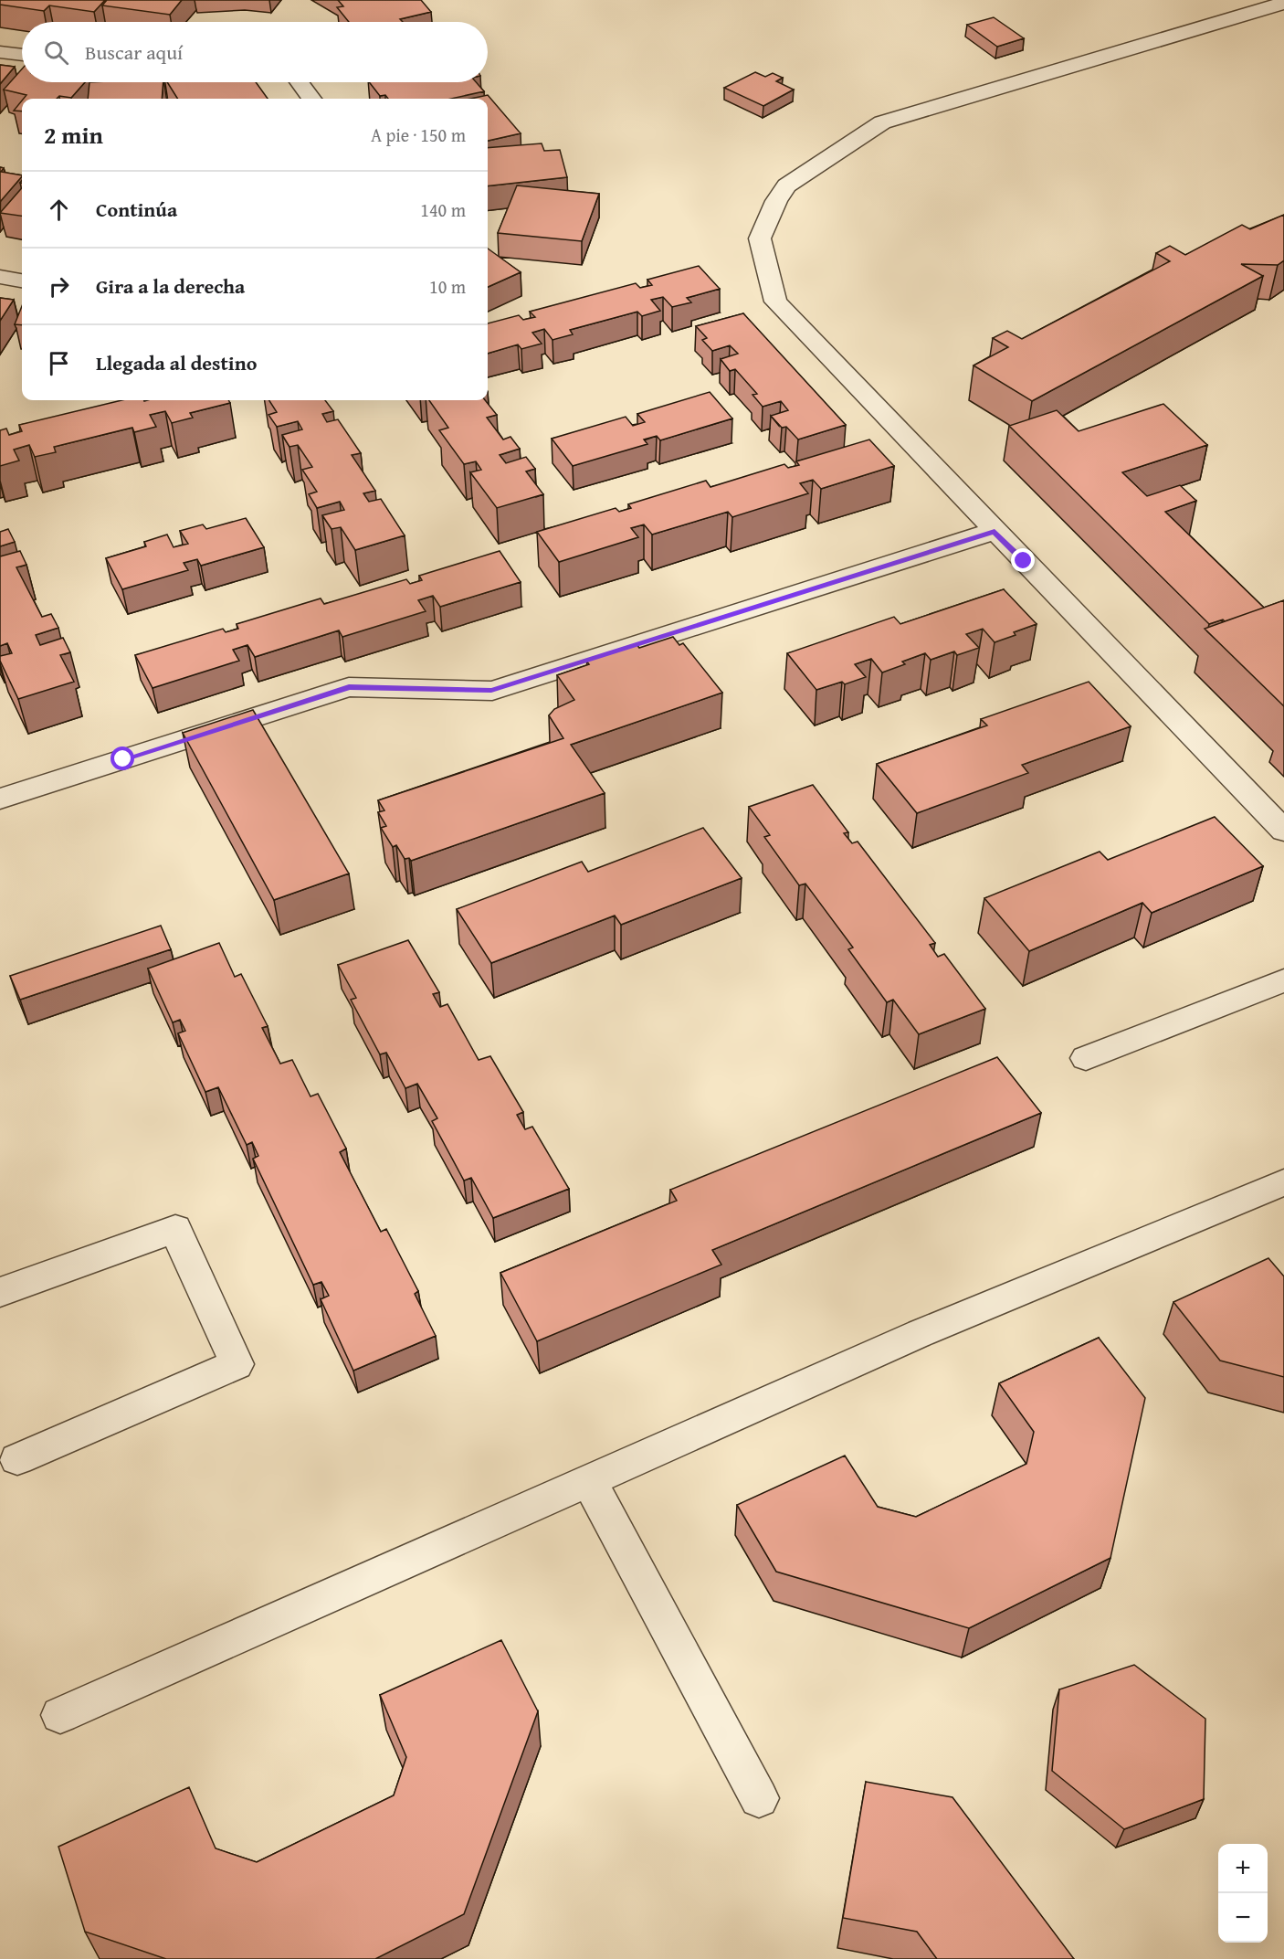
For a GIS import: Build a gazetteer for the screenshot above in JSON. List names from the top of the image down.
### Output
{
  "page": {
    "search": "Buscar aquí",
    "heading": ["2 min", "A pie · 150 m"],
    "list": [
      ["Continúa", "140 m"],
      ["Gira a la derecha", "10 m"],
      "Llegada al destino"
    ],
    "map_buttons": ["+", "−"]
  }
}
